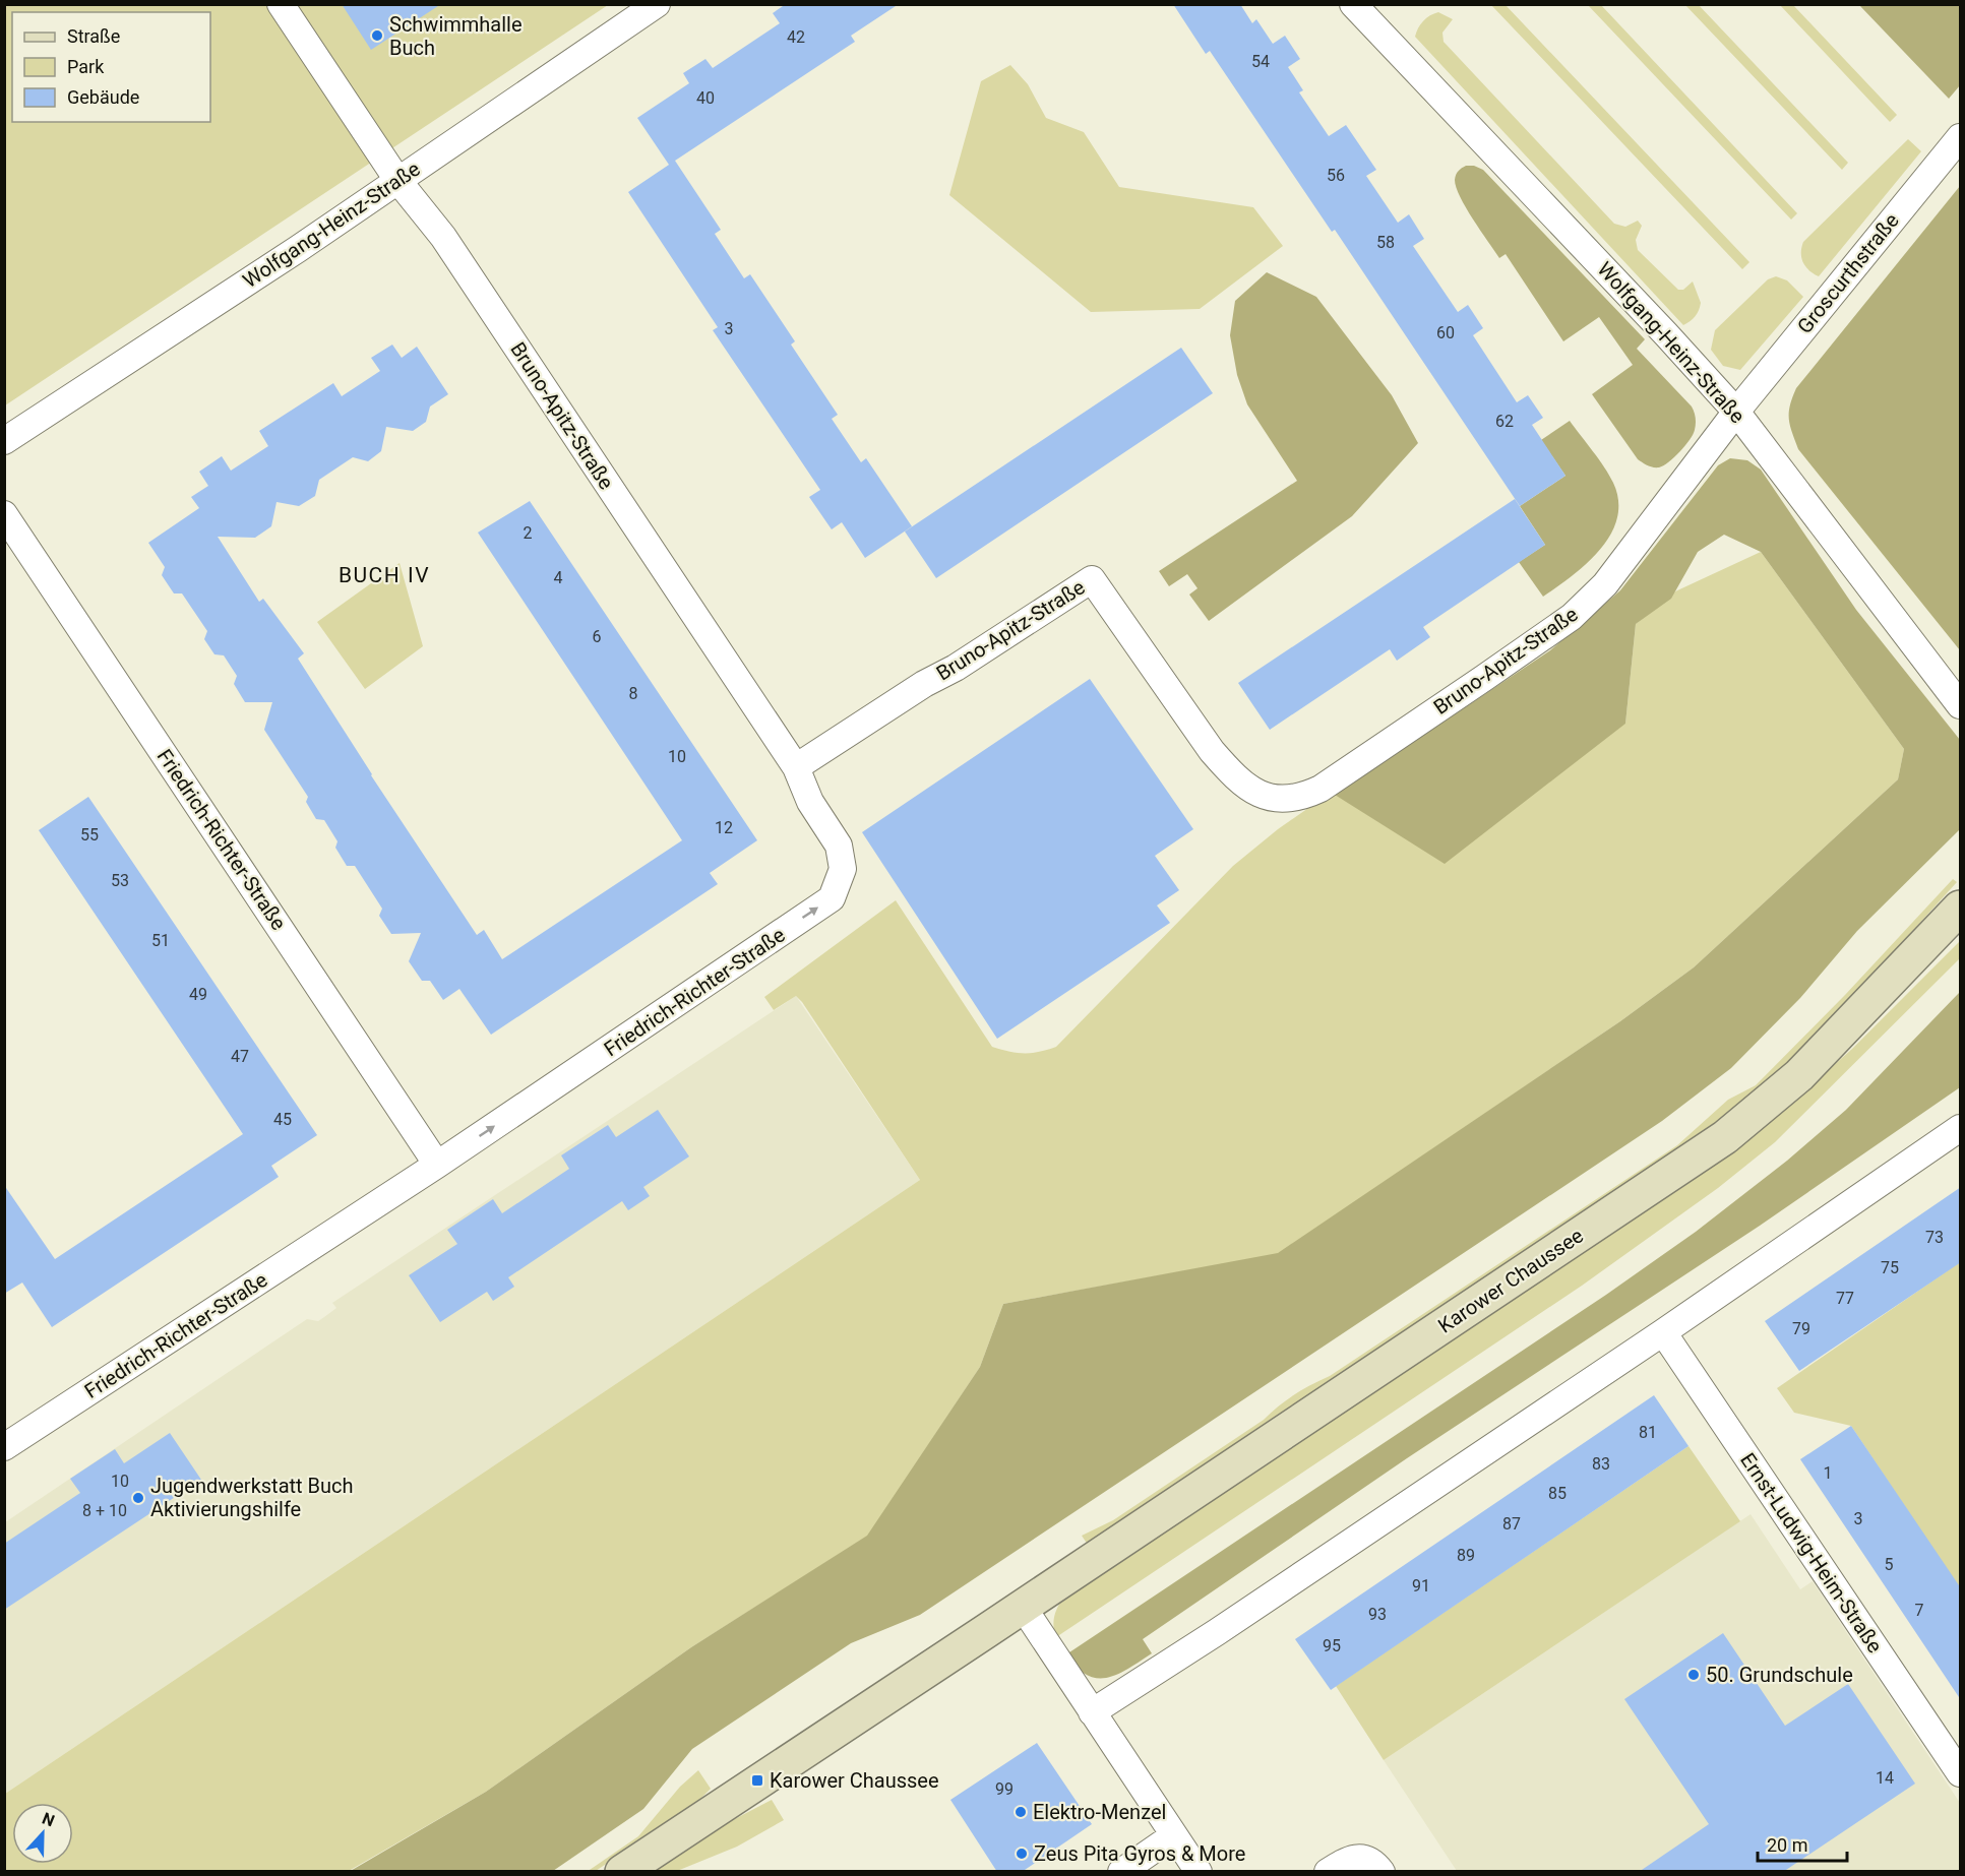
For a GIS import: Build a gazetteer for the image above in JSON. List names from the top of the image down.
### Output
{
  "streets": {
    "main road": ["Karower Chaussee"],
    "street": [
      "Wolfgang-Heinz-Straße",
      "Groscurthstraße",
      "Bruno-Apitz-Straße",
      "Friedrich-Richter-Straße",
      "Ernst-Ludwig-Heim-Straße"
    ]
  },
  "crossings": [
    ["Wolfgang-Heinz-Straße", "Groscurthstraße"],
    ["Wolfgang-Heinz-Straße", "Bruno-Apitz-Straße"],
    ["Groscurthstraße", "Bruno-Apitz-Straße"],
    ["Bruno-Apitz-Straße", "Friedrich-Richter-Straße"]
  ],
  "districts": ["BUCH IV"],
  "places": {
    "other": [
      "Schwimmhalle Buch",
      "Jugendwerkstatt Buch Aktivierungshilfe",
      "50. Grundschule",
      "Elektro-Menzel",
      "Zeus Pita Gyros & More"
    ],
    "transit": ["Karower Chaussee"]
  },
  "house_numbers": [
    "42",
    "54",
    "40",
    "56",
    "58",
    "3",
    "60",
    "62",
    "2",
    "4",
    "6",
    "8",
    "10",
    "12",
    "55",
    "53",
    "51",
    "49",
    "47",
    "45",
    "73",
    "75",
    "77",
    "79",
    "81",
    "83",
    "1",
    "10",
    "85",
    "8 + 10",
    "3",
    "87",
    "89",
    "5",
    "91",
    "7",
    "93",
    "95",
    "14",
    "99"
  ],
  "legend": ["Straße", "Park", "Gebäude"],
  "scale_bar": "20 m",
  "north": "top"
}
